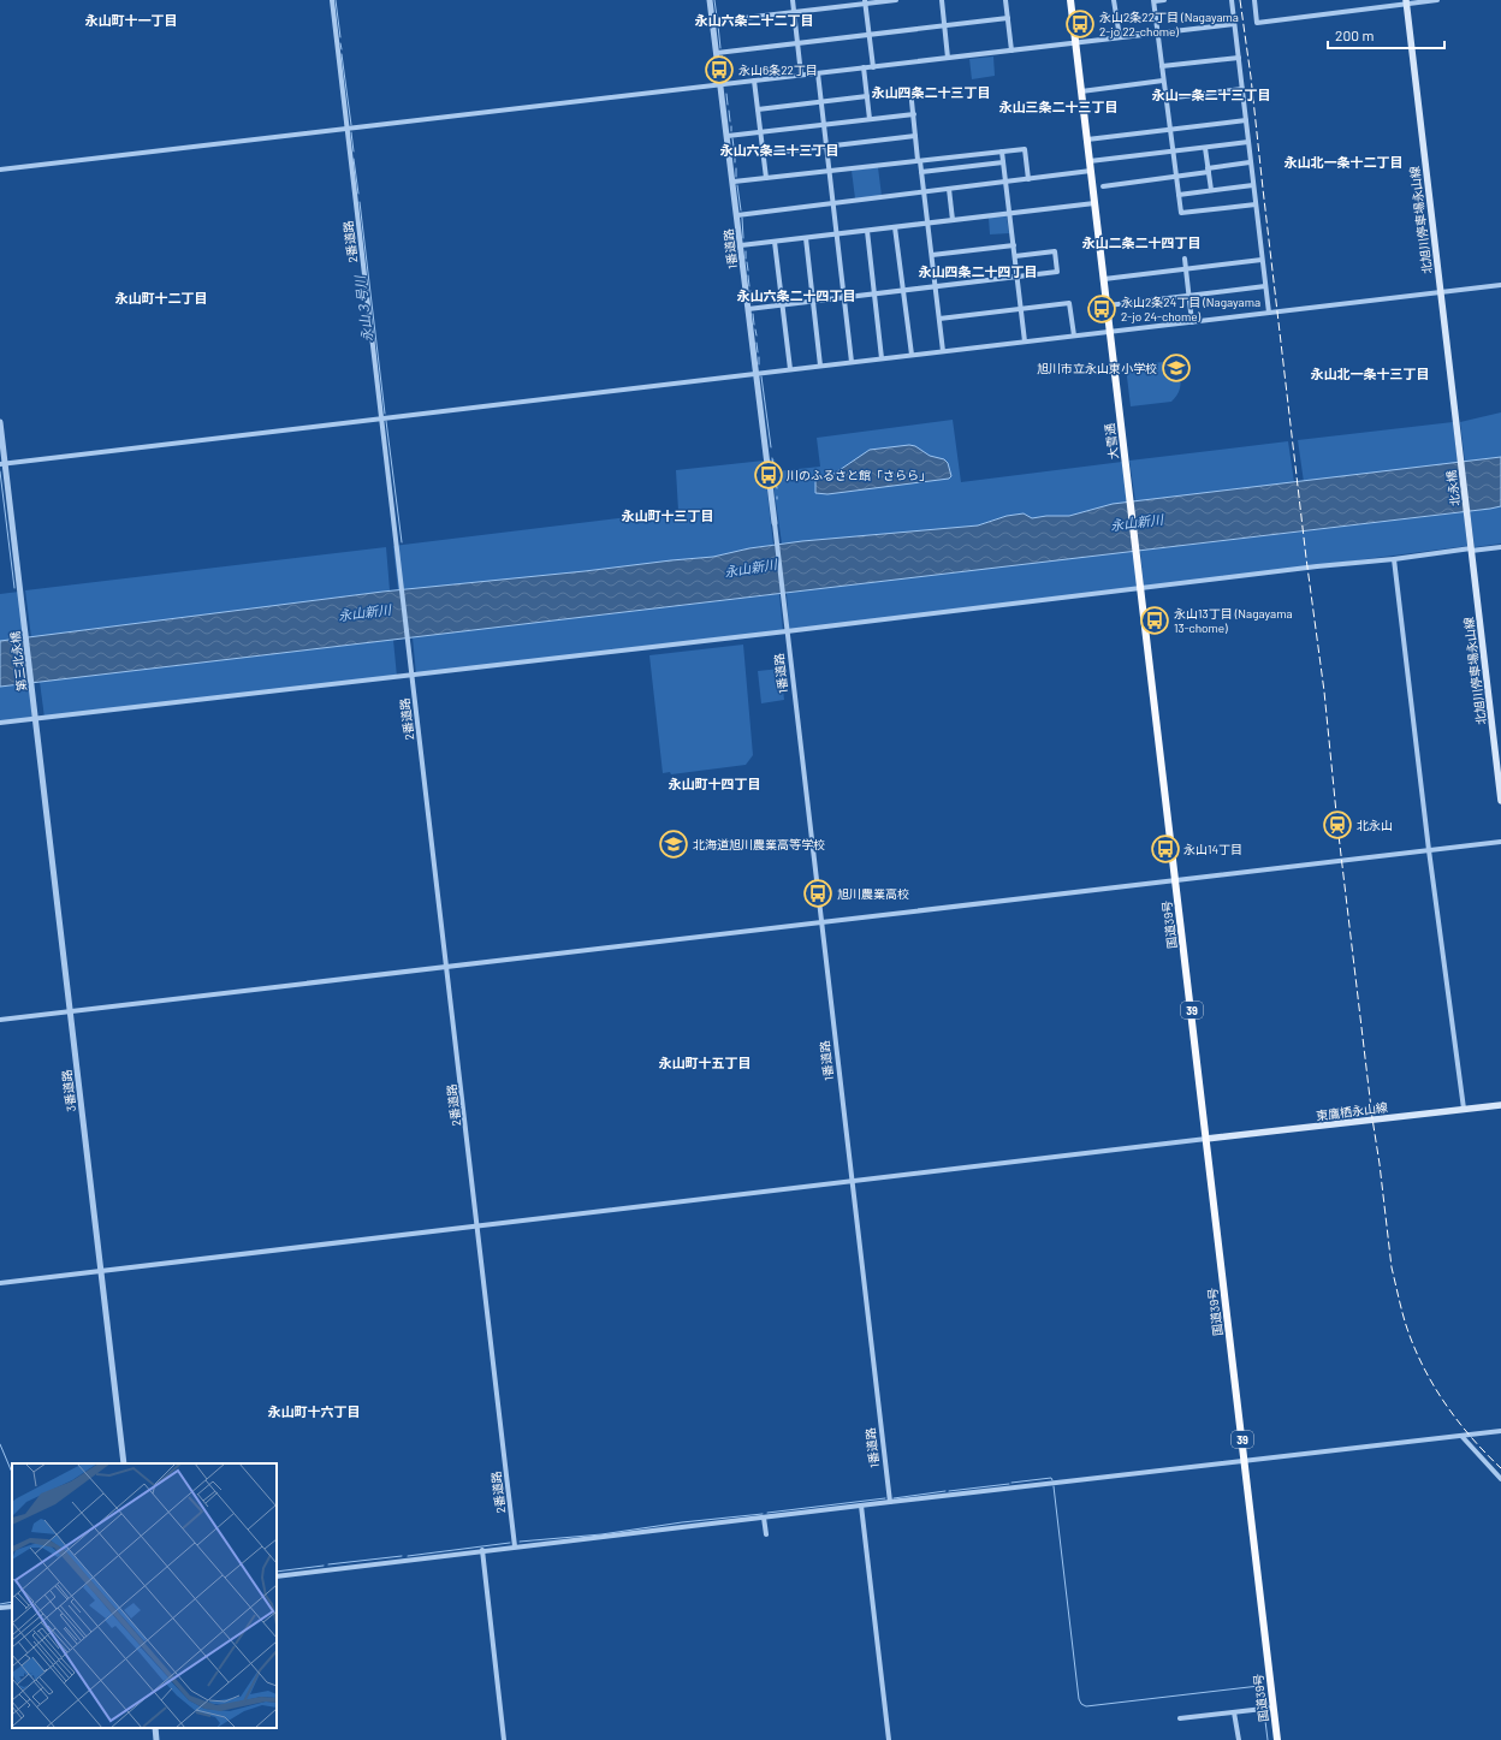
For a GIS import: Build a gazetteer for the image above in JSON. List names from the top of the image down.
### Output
{
  "streets": {
    "highway": ["大雪通", "国道39号", "39"],
    "main road": ["北旭川停車場永山線", "北永橋", "東鷹栖永山線"],
    "street": [
      "2番道路",
      "1番道路",
      "第三北永橋",
      "3番道路"
    ]
  },
  "crossings": [
    ["北旭川停車場永山線", "北永橋"],
    ["大雪通", "国道39号"],
    ["第三北永橋", "3番道路"],
    ["国道39号", "東鷹栖永山線"]
  ],
  "districts": [
    "永山町十一丁目",
    "永山六条二十二丁目",
    "永山四条二十三丁目",
    "永山一条二十三丁目",
    "永山三条二十三丁目",
    "永山六条二十三丁目",
    "永山北一条十二丁目",
    "永山二条二十四丁目",
    "永山四条二十四丁目",
    "永山六条二十四丁目",
    "永山町十二丁目",
    "永山北一条十三丁目",
    "永山町十三丁目",
    "永山町十四丁目",
    "永山町十五丁目",
    "永山町十六丁目"
  ],
  "water": ["永山３号川", "永山新川"],
  "places": {
    "bus stop": [
      "永山2条22丁目 (Nagayama 2-jo 22-chome)",
      "永山6条22丁目",
      "永山2条24丁目 (Nagayama 2-jo 24-chome)",
      "川のふるさと館「さらら」",
      "永山13丁目 (Nagayama 13-chome)",
      "永山14丁目",
      "旭川農業高校"
    ],
    "school or university": ["旭川市立永山東小学校", "北海道旭川農業高等学校"],
    "station": ["北永山"]
  },
  "scale_bar": "200 m"
}
